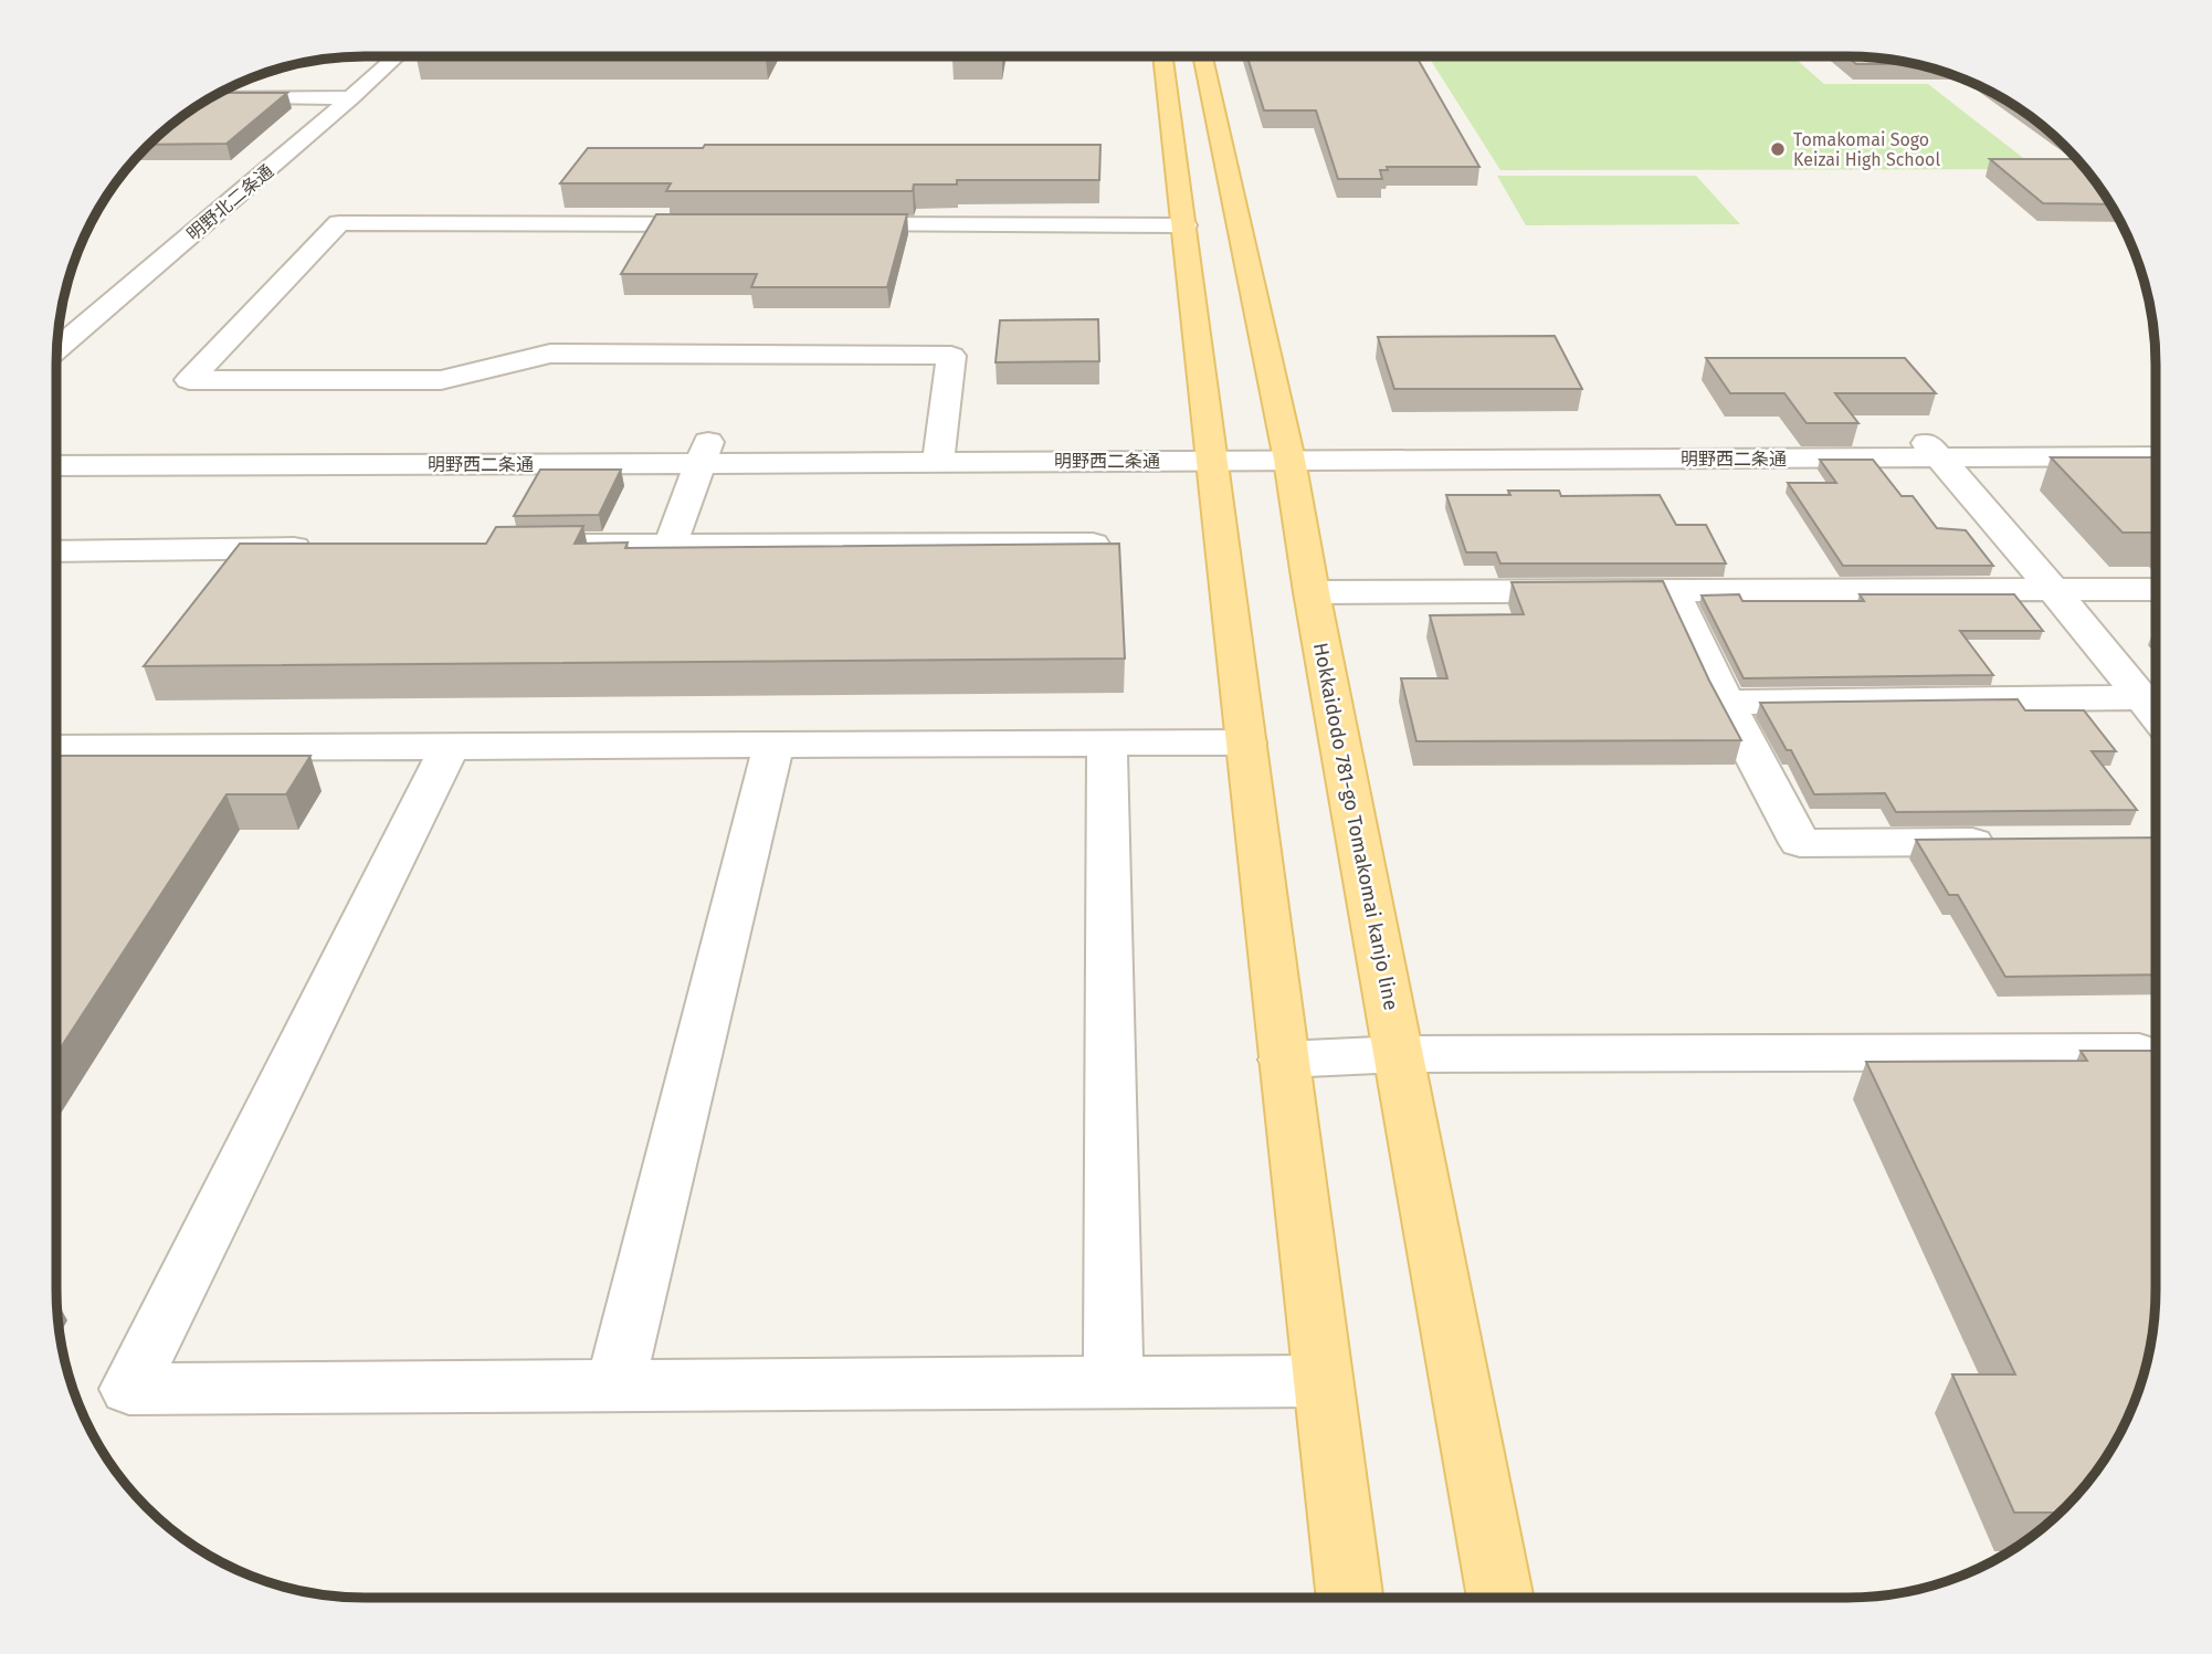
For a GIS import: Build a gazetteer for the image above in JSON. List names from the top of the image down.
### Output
{
  "streets": {
    "main road": ["Hokkaidodo 781-go Tomakomai kanjo line"],
    "street": ["明野北二条通", "明野西二条通"]
  },
  "crossings": [
    ["明野西二条通", "Hokkaidodo 781-go Tomakomai kanjo line"]
  ],
  "places": ["Tomakomai Sogo Keizai High School"]
}
